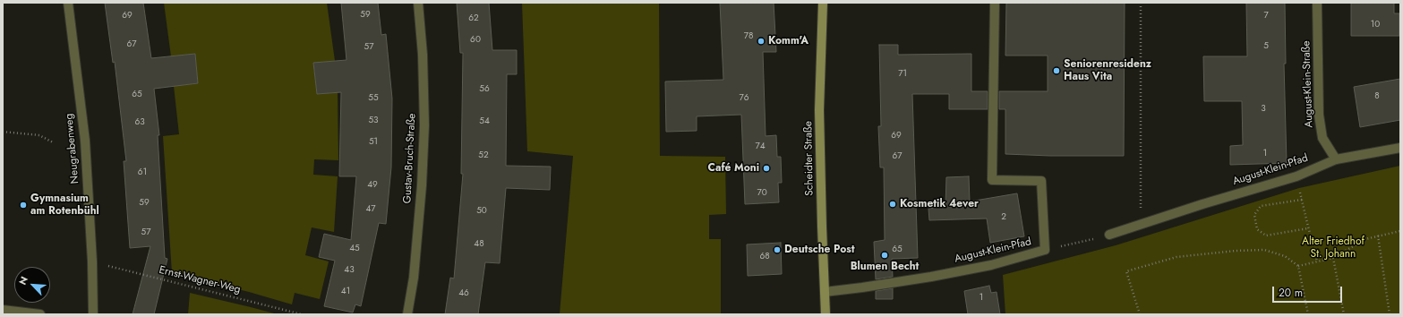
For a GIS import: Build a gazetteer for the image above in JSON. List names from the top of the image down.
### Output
{
  "streets": {
    "main road": ["Scheidter Straße"],
    "street": [
      "August-Klein-Straße",
      "Neugrabenweg",
      "Gustav-Bruch-Straße",
      "August-Klein-Pfad"
    ],
    "path": ["Ernst-Wagner-Weg"]
  },
  "crossings": [
    ["August-Klein-Straße", "August-Klein-Pfad"],
    ["Neugrabenweg", "Ernst-Wagner-Weg"],
    ["Scheidter Straße", "August-Klein-Pfad"]
  ],
  "parks": ["Alter Friedhof St. Johann"],
  "places": [
    "Komm'A",
    "Seniorenresidenz Haus Vita",
    "Café Moni",
    "Kosmetik 4ever",
    "Gymnasium am Rotenbühl",
    "Deutsche Post",
    "Blumen Becht"
  ],
  "house_numbers": [
    "59",
    "69",
    "7",
    "62",
    "10",
    "78",
    "60",
    "67",
    "5",
    "57",
    "71",
    "56",
    "65",
    "8",
    "55",
    "76",
    "3",
    "53",
    "54",
    "63",
    "69",
    "51",
    "74",
    "1",
    "52",
    "67",
    "61",
    "49",
    "70",
    "59",
    "47",
    "50",
    "2",
    "57",
    "48",
    "45",
    "65",
    "68",
    "43",
    "41",
    "46",
    "1"
  ],
  "scale_bar": "20 m",
  "north": "top left"
}
